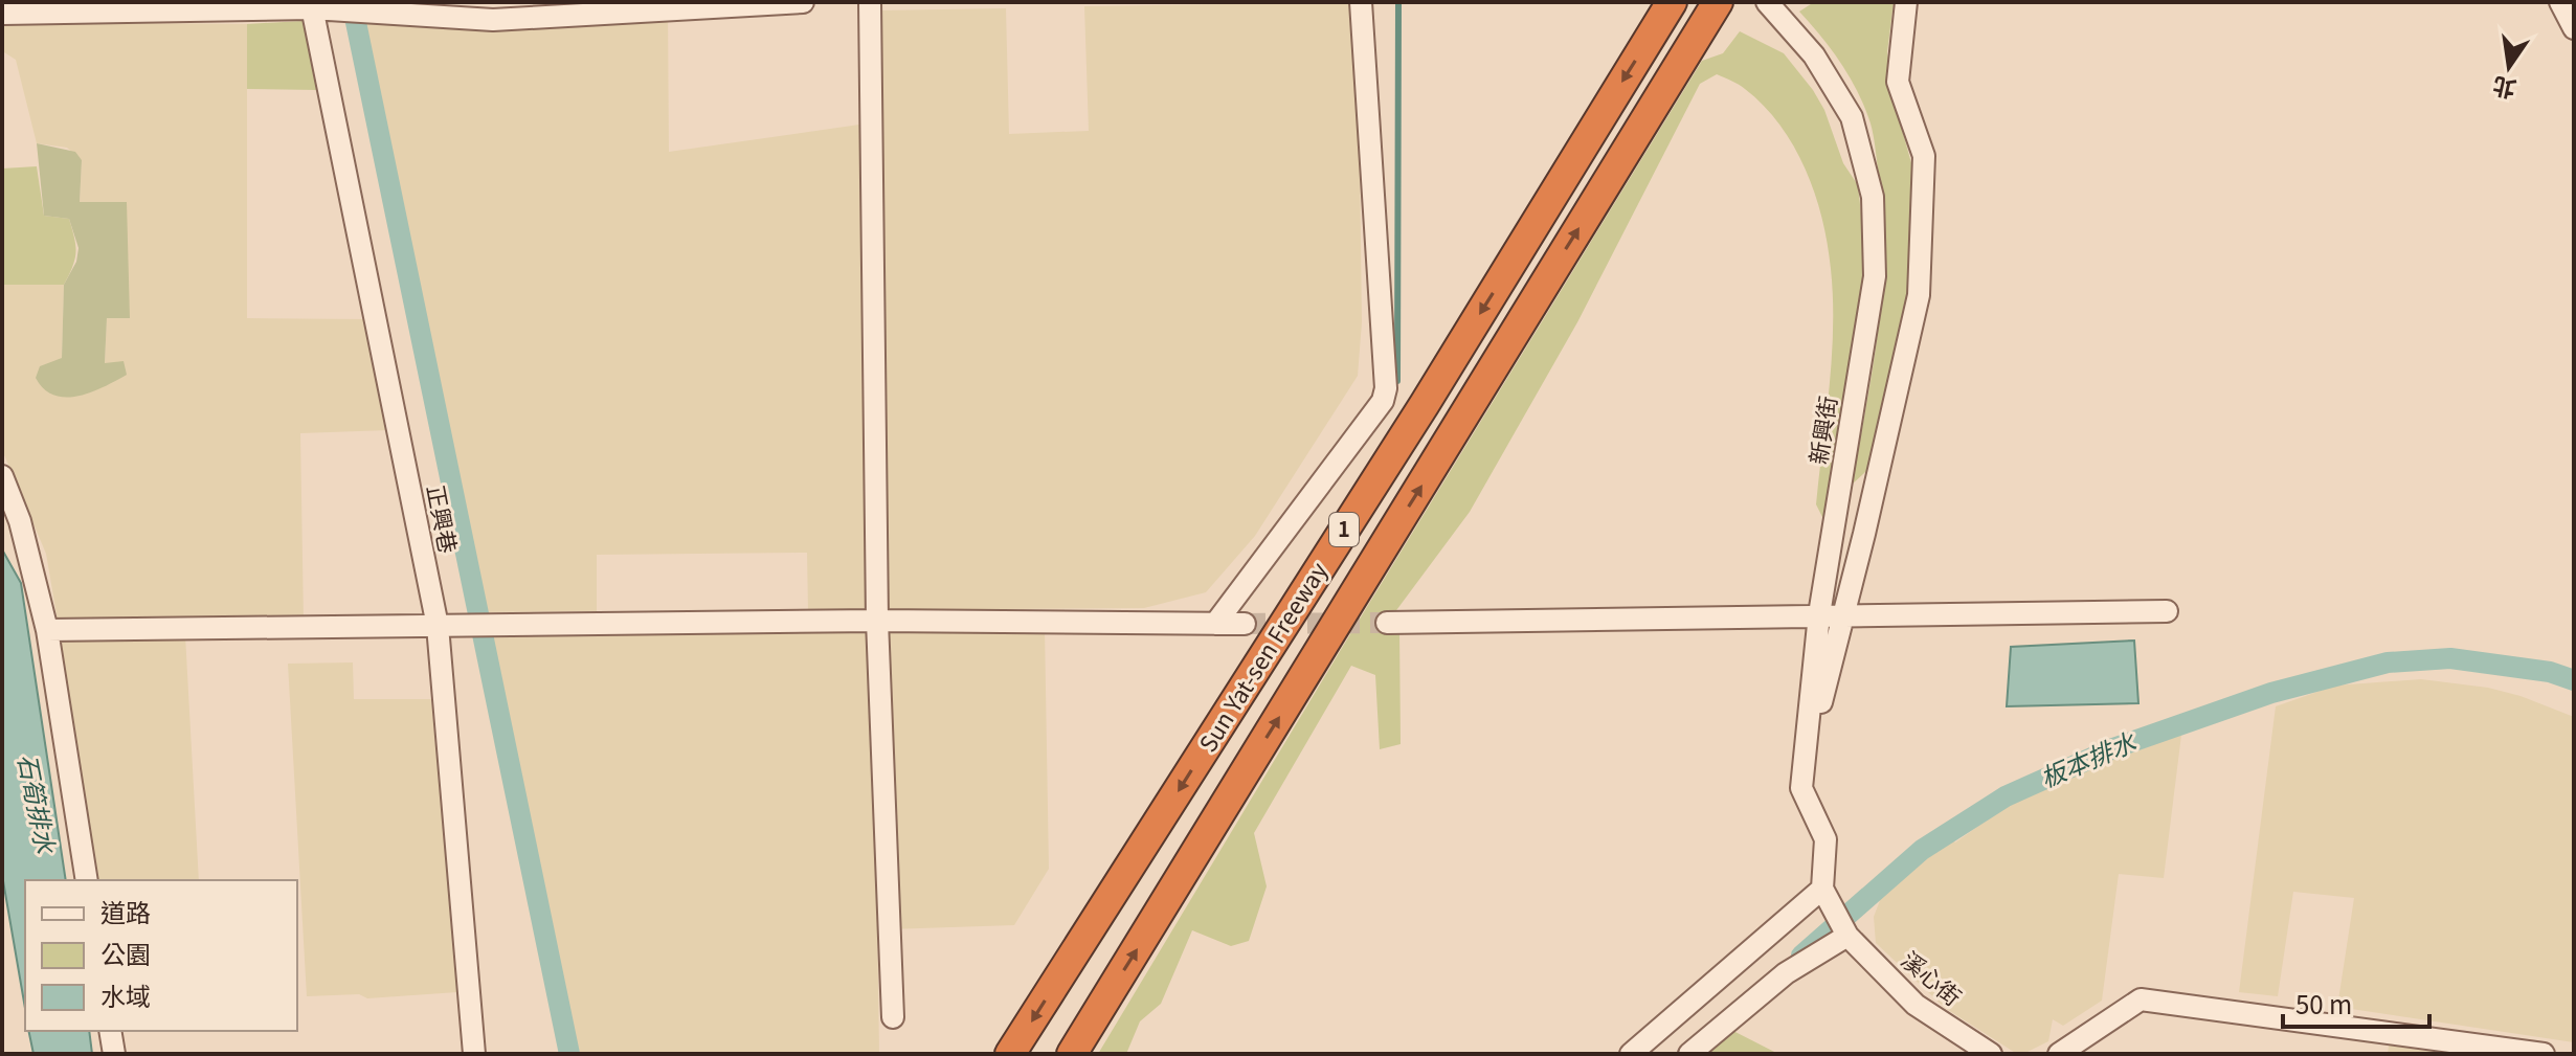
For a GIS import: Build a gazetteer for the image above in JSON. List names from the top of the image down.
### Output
{
  "streets": {
    "highway": ["1", "Sun Yat-sen Freeway"],
    "street": ["新興街", "正興巷", "溪心街"]
  },
  "water": ["板本排水", "石筍排水"],
  "legend": ["道路", "公園", "水域"],
  "scale_bar": "50 m",
  "north": "bottom"
}
